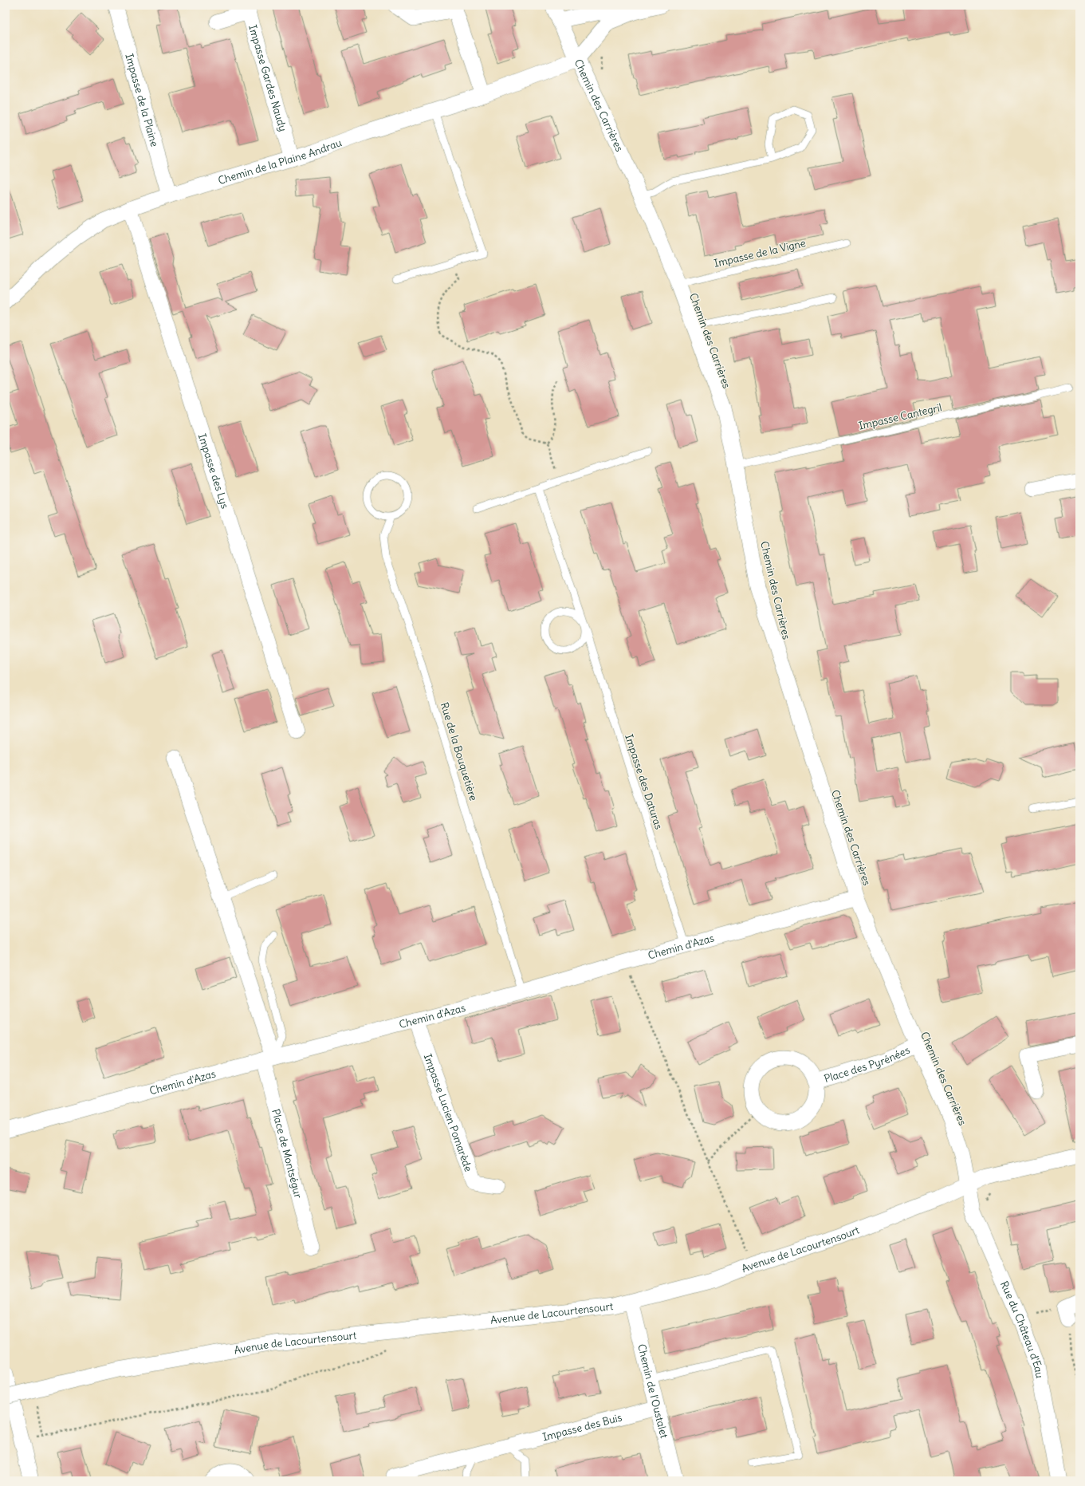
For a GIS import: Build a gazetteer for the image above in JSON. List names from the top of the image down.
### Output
{
  "streets": {
    "street": [
      "Impasse Gardes Naudy",
      "Impasse de la Plaine",
      "Chemin des Carrières",
      "Chemin de la Plaine Andrau",
      "Impasse des Lys",
      "Chemin d'Azas",
      "Place des Pyrénées",
      "Impasse Lucien Pomarède",
      "Place de Montségur",
      "Avenue de Lacourtensourt",
      "Rue du Château d'Eau",
      "Chemin de l'Oustalet",
      "Impasse des Buis"
    ],
    "lane": [
      "Impasse de la Vigne",
      "Impasse Cantegril",
      "Rue de la Bouquetière",
      "Impasse des Daturas"
    ]
  },
  "crossings": [
    ["Impasse Gardes Naudy", "Chemin de la Plaine Andrau"],
    ["Impasse de la Plaine", "Chemin de la Plaine Andrau"],
    ["Chemin des Carrières", "Chemin de la Plaine Andrau"],
    ["Chemin des Carrières", "Impasse de la Vigne"],
    ["Chemin des Carrières", "Impasse Cantegril"],
    ["Chemin des Carrières", "Chemin d'Azas"],
    ["Chemin des Carrières", "Place des Pyrénées"],
    ["Chemin des Carrières", "Avenue de Lacourtensourt"],
    ["Chemin des Carrières", "Rue du Château d'Eau"],
    ["Chemin de la Plaine Andrau", "Impasse des Lys"],
    ["Rue de la Bouquetière", "Chemin d'Azas"],
    ["Impasse des Daturas", "Chemin d'Azas"],
    ["Chemin d'Azas", "Impasse Lucien Pomarède"],
    ["Chemin d'Azas", "Place de Montségur"],
    ["Avenue de Lacourtensourt", "Rue du Château d'Eau"],
    ["Avenue de Lacourtensourt", "Chemin de l'Oustalet"],
    ["Chemin de l'Oustalet", "Impasse des Buis"]
  ]
}
